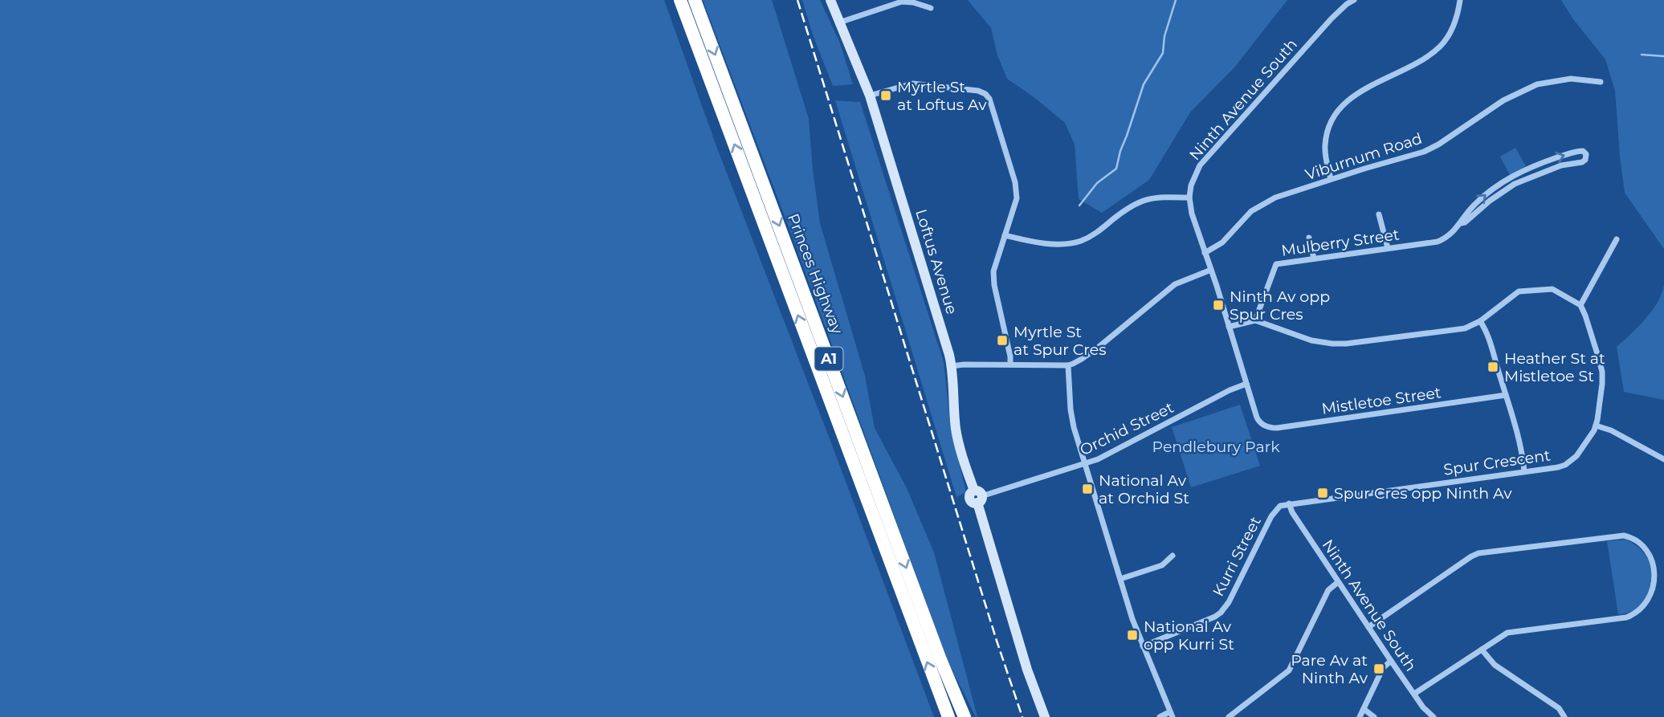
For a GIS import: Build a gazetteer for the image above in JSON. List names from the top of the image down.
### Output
{
  "streets": {
    "highway": ["Princes Highway", "A1"],
    "street": [
      "Ninth Avenue South",
      "Viburnum Road",
      "Mulberry Street",
      "Loftus Avenue",
      "Mistletoe Street",
      "Orchid Street",
      "Spur Crescent",
      "Kurri Street"
    ]
  },
  "crossings": [
    ["Ninth Avenue South", "Spur Crescent"],
    ["Ninth Avenue South", "Kurri Street"],
    ["Loftus Avenue", "Orchid Street"],
    ["Mistletoe Street", "Orchid Street"],
    ["Spur Crescent", "Kurri Street"]
  ],
  "parks": ["Pendlebury Park"],
  "places": {
    "transit": [
      "Myrtle St at Loftus Av",
      "Ninth Av opp Spur Cres",
      "Myrtle St at Spur Cres",
      "Heather St at Mistletoe St",
      "National Av at Orchid St",
      "Spur Cres opp Ninth Av",
      "National Av opp Kurri St",
      "Pare Av at Ninth Av"
    ]
  }
}
